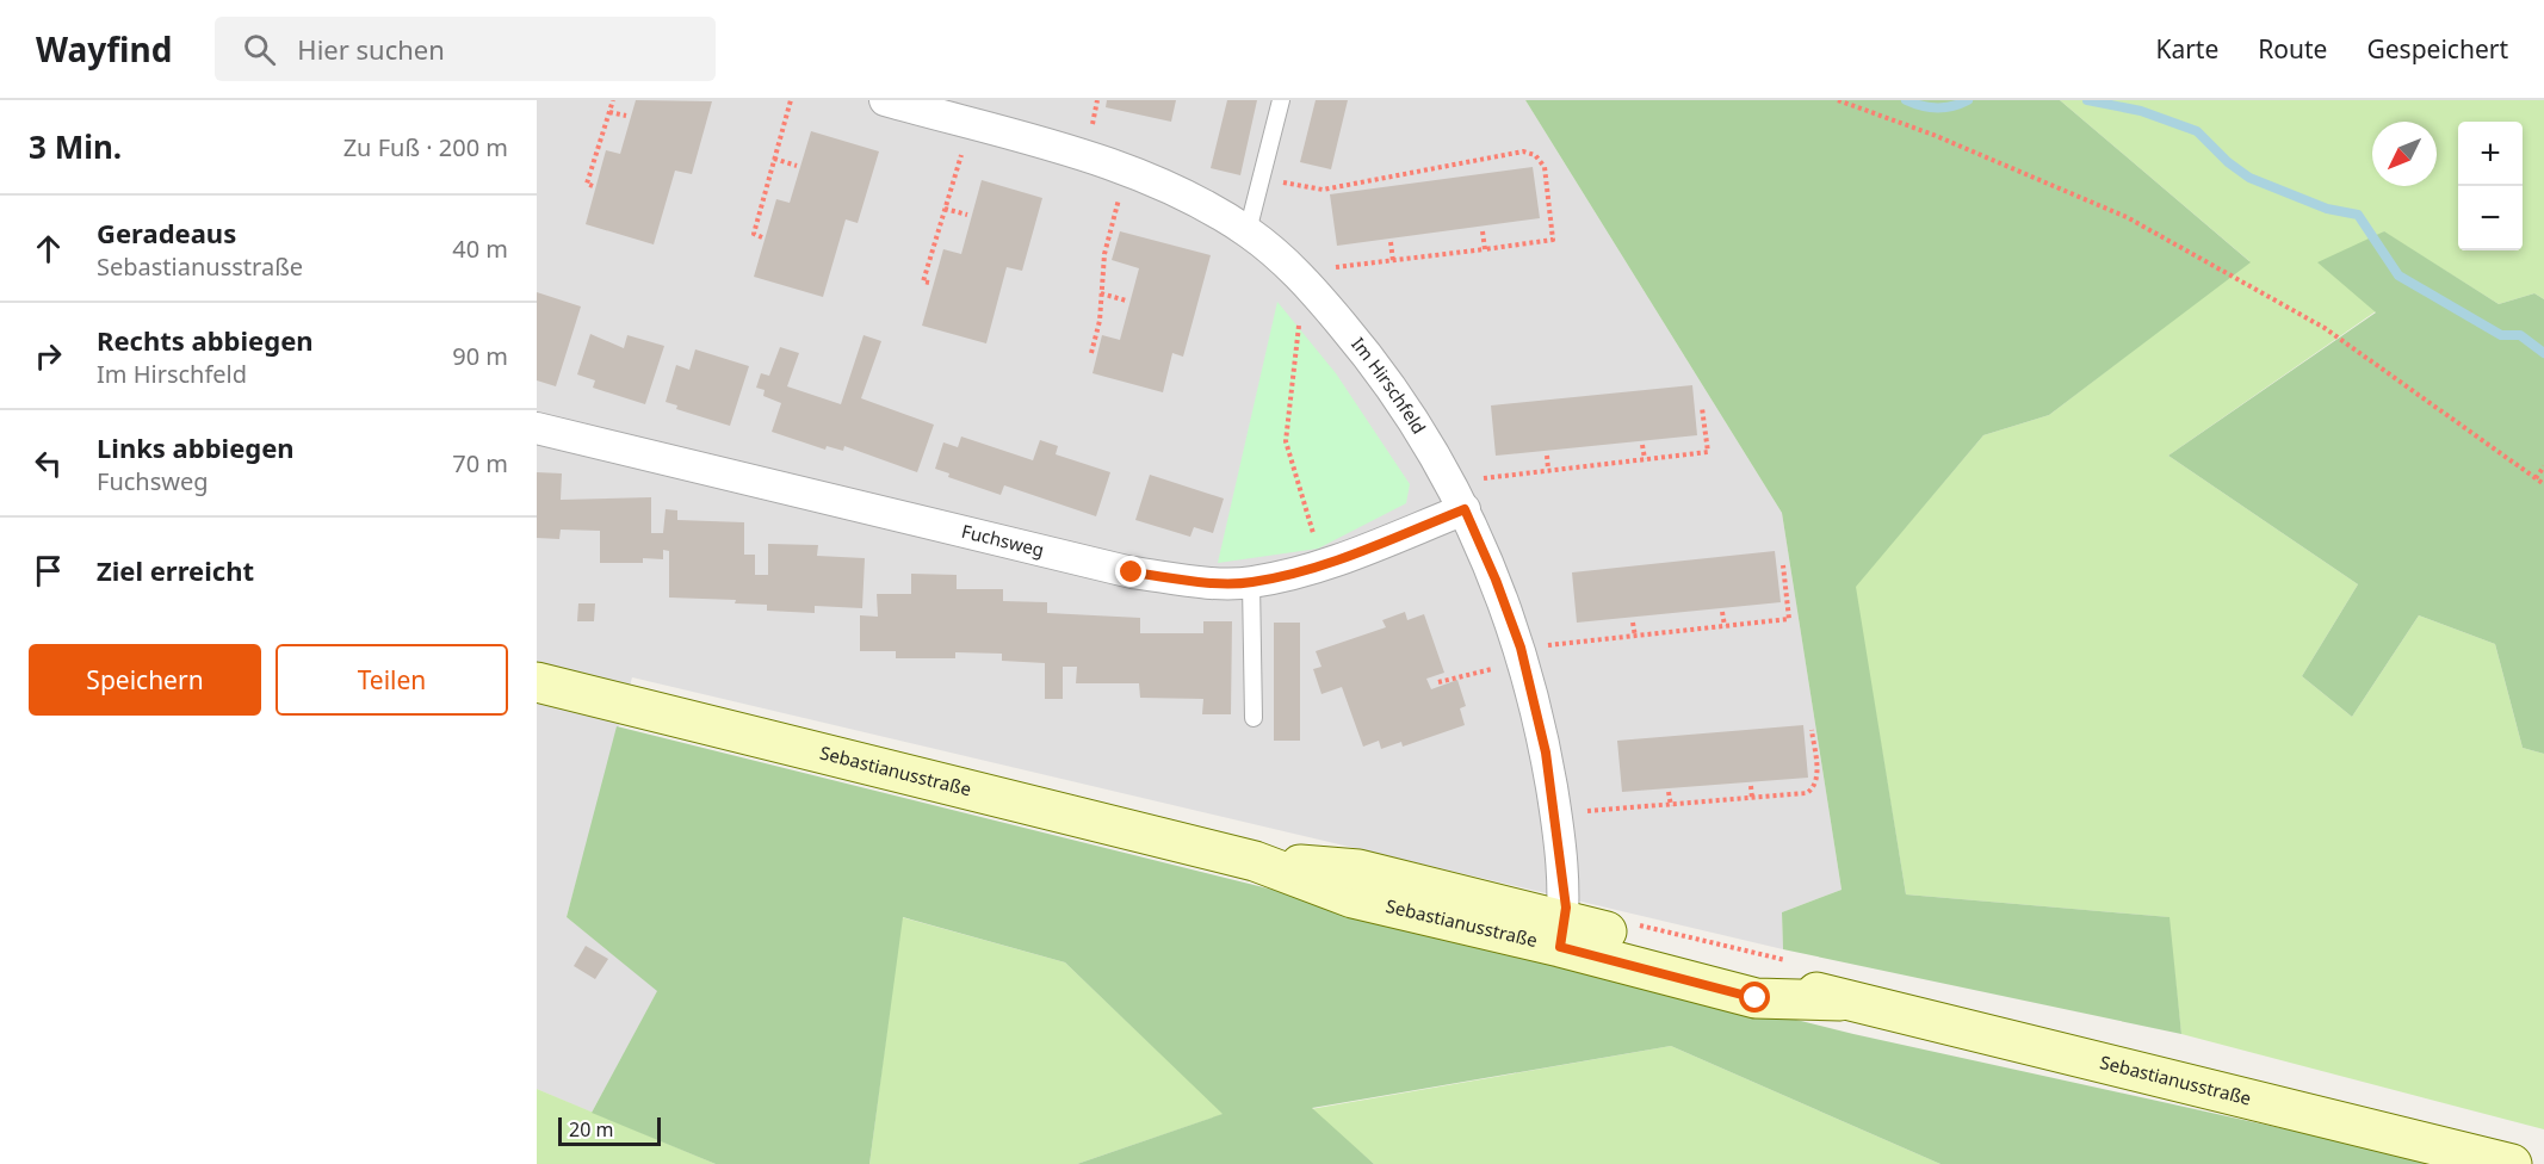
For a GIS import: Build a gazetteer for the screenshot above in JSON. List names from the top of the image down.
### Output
{
  "streets": {
    "main road": ["Sebastianusstraße"],
    "street": ["Im Hirschfeld", "Fuchsweg"]
  },
  "crossings": [
    ["Im Hirschfeld", "Fuchsweg"],
    ["Im Hirschfeld", "Sebastianusstraße"]
  ],
  "scale_bar": "20 m",
  "north": "bottom left",
  "page": {
    "header": "Wayfind",
    "search": "Hier suchen",
    "nav": ["Karte", "Route", "Gespeichert"],
    "heading": ["3 Min.", "Zu Fuß · 200 m"],
    "map_buttons": ["+", "−"],
    "list": [
      ["Geradeaus", "Sebastianusstraße", "40 m"],
      ["Rechts abbiegen", "Im Hirschfeld", "90 m"],
      ["Links abbiegen", "Fuchsweg", "70 m"],
      "Ziel erreicht"
    ],
    "buttons": ["Speichern", "Teilen"],
    "scale": "20 m"
  }
}
